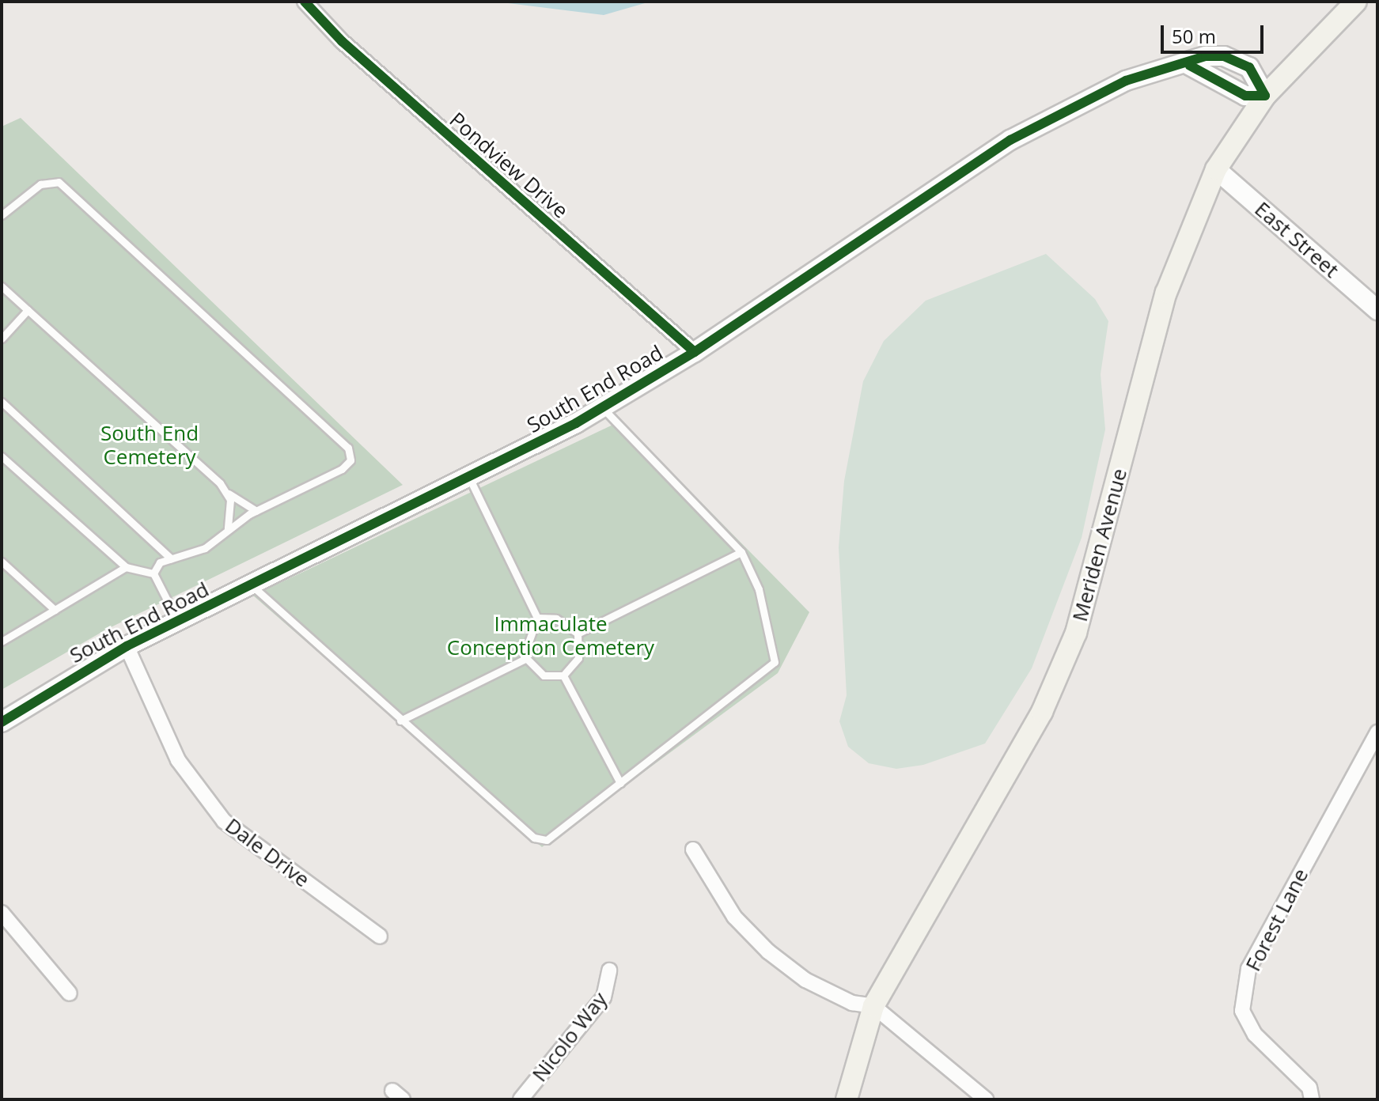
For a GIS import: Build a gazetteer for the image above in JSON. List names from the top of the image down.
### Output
{
  "streets": {
    "main road": ["Meriden Avenue"],
    "street": [
      "Pondview Drive",
      "East Street",
      "South End Road",
      "Dale Drive",
      "Forest Lane",
      "Nicolo Way"
    ]
  },
  "crossings": [
    ["Pondview Drive", "South End Road"],
    ["East Street", "Meriden Avenue"],
    ["South End Road", "Meriden Avenue"],
    ["South End Road", "Dale Drive"]
  ],
  "parks": ["South End Cemetery", "Immaculate Conception Cemetery"],
  "scale_bar": "50 m"
}
